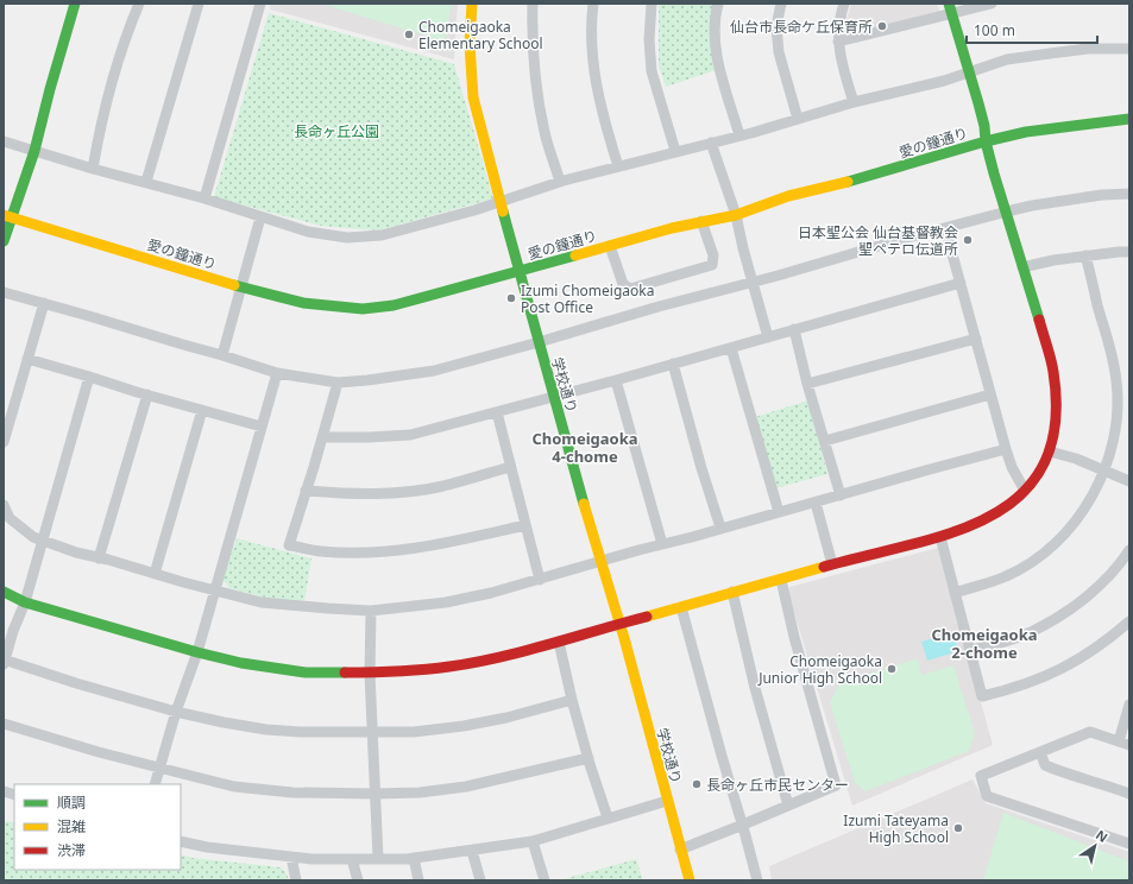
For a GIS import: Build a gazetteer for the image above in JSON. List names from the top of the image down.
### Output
{
  "streets": {
    "street": ["愛の鐘通り", "学校通り"]
  },
  "crossings": [
    ["愛の鐘通り", "学校通り"]
  ],
  "districts": ["Chomeigaoka 4-chome", "Chomeigaoka 2-chome"],
  "parks": ["長命ヶ丘公園"],
  "places": [
    "仙台市長命ケ丘保育所",
    "Chomeigaoka Elementary School",
    "日本聖公会 仙台基督教会 聖ペテロ伝道所",
    "Izumi Chomeigaoka Post Office",
    "Chomeigaoka Junior High School",
    "長命ヶ丘市民センター",
    "Izumi Tateyama High School"
  ],
  "legend": ["順調", "混雑", "渋滞"],
  "scale_bar": "100 m",
  "north": "top right"
}
